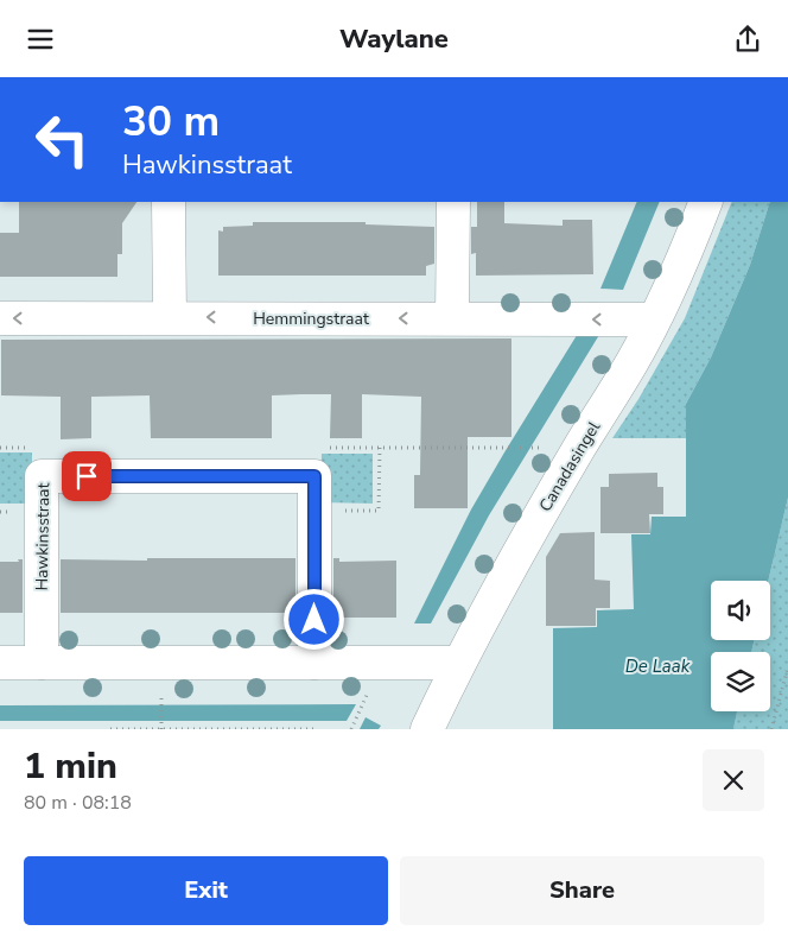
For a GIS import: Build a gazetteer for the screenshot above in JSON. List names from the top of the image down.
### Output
{
  "streets": {
    "street": ["Hemmingstraat", "Canadasingel", "Hawkinsstraat"]
  },
  "crossings": [
    ["Hemmingstraat", "Canadasingel"]
  ],
  "one_way": ["Hemmingstraat"],
  "water": ["De Laak"],
  "page": {
    "header": "Waylane",
    "turn": ["30 m", "Hawkinsstraat"],
    "heading": ["1 min", "80 m · 08:18"],
    "buttons": ["Exit", "Share"]
  }
}
